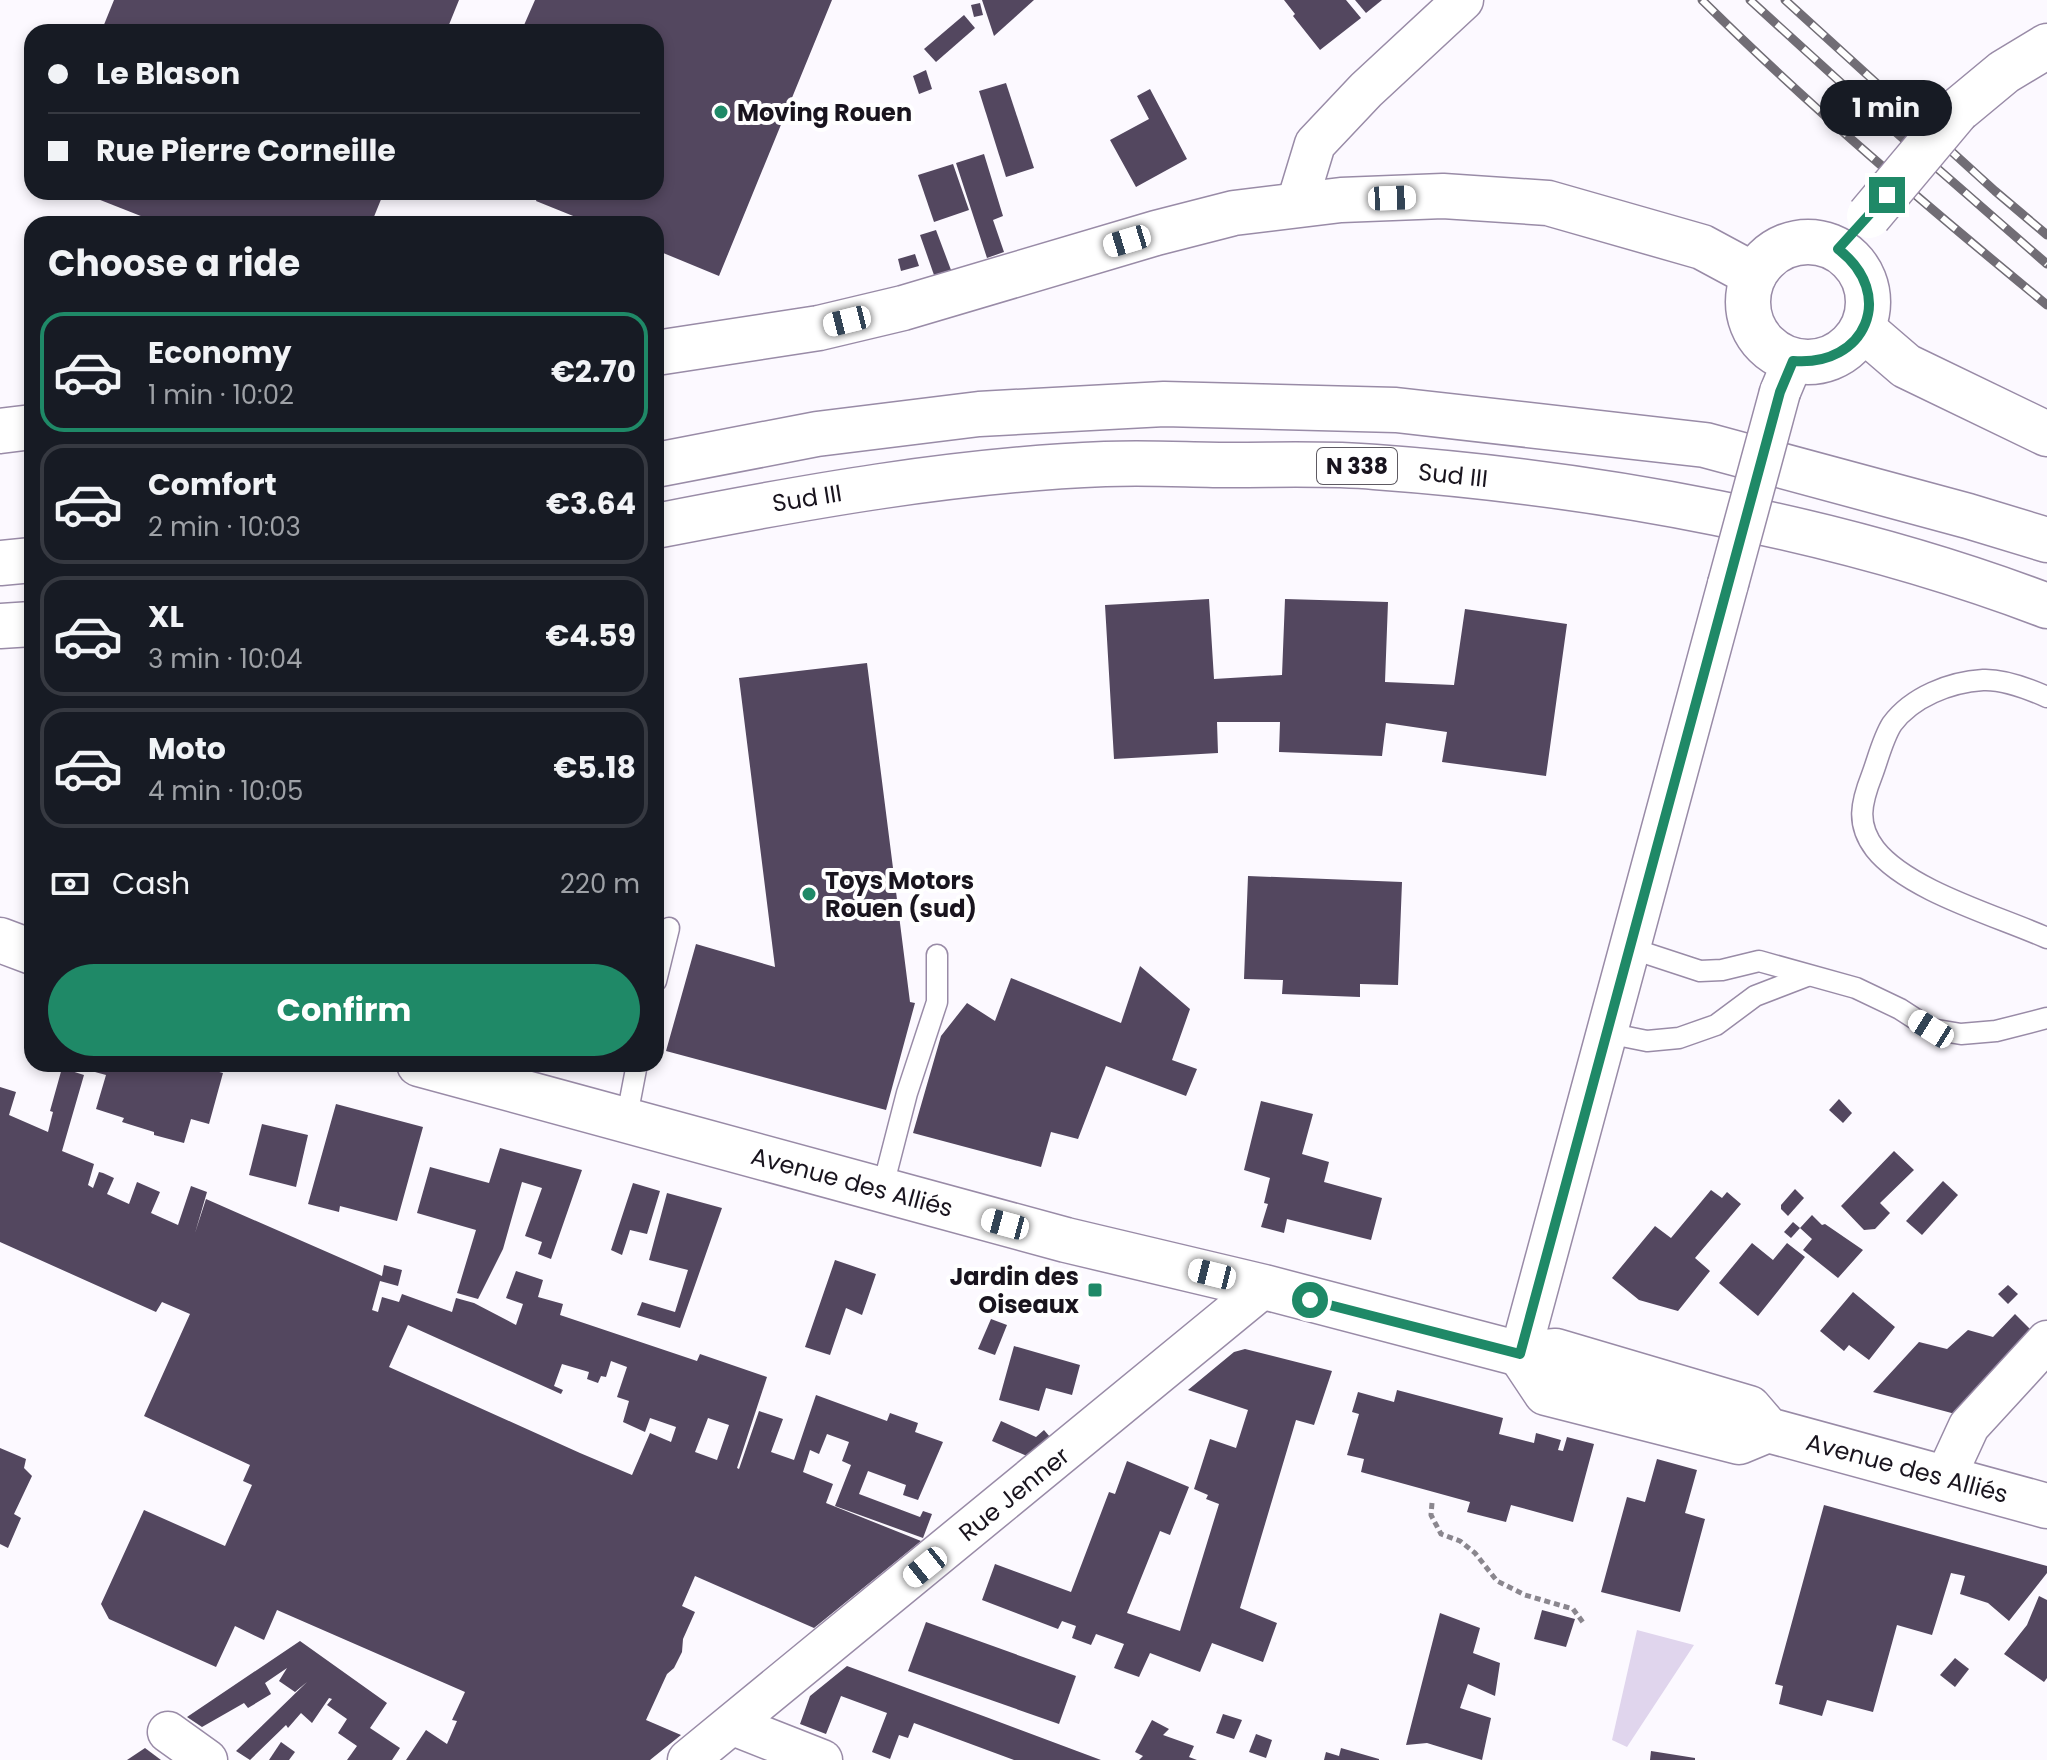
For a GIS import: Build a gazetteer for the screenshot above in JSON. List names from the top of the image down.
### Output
{
  "streets": {
    "main road": ["N 338", "Sud III", "Avenue des Alliés"],
    "street": ["Rue Jenner"]
  },
  "crossings": [
    ["Avenue des Alliés", "Rue Jenner"]
  ],
  "places": {
    "other": ["Moving Rouen", "Toys Motors Rouen (sud)"],
    "transit": ["Jardin des Oiseaux"]
  },
  "page": {
    "banner": ["Le Blason", "Rue Pierre Corneille"],
    "bubble": "1 min",
    "heading": "Choose a ride",
    "list": [
      {
        "name": "Economy",
        "note": "1 min · 10:02",
        "value": "€2.70"
      },
      {
        "name": "Comfort",
        "note": "2 min · 10:03",
        "value": "€3.64"
      },
      {
        "name": "XL",
        "note": "3 min · 10:04",
        "value": "€4.59"
      },
      {
        "name": "Moto",
        "note": "4 min · 10:05",
        "value": "€5.18"
      }
    ],
    "pay": ["Cash", "220 m"],
    "buttons": "Confirm"
  }
}
